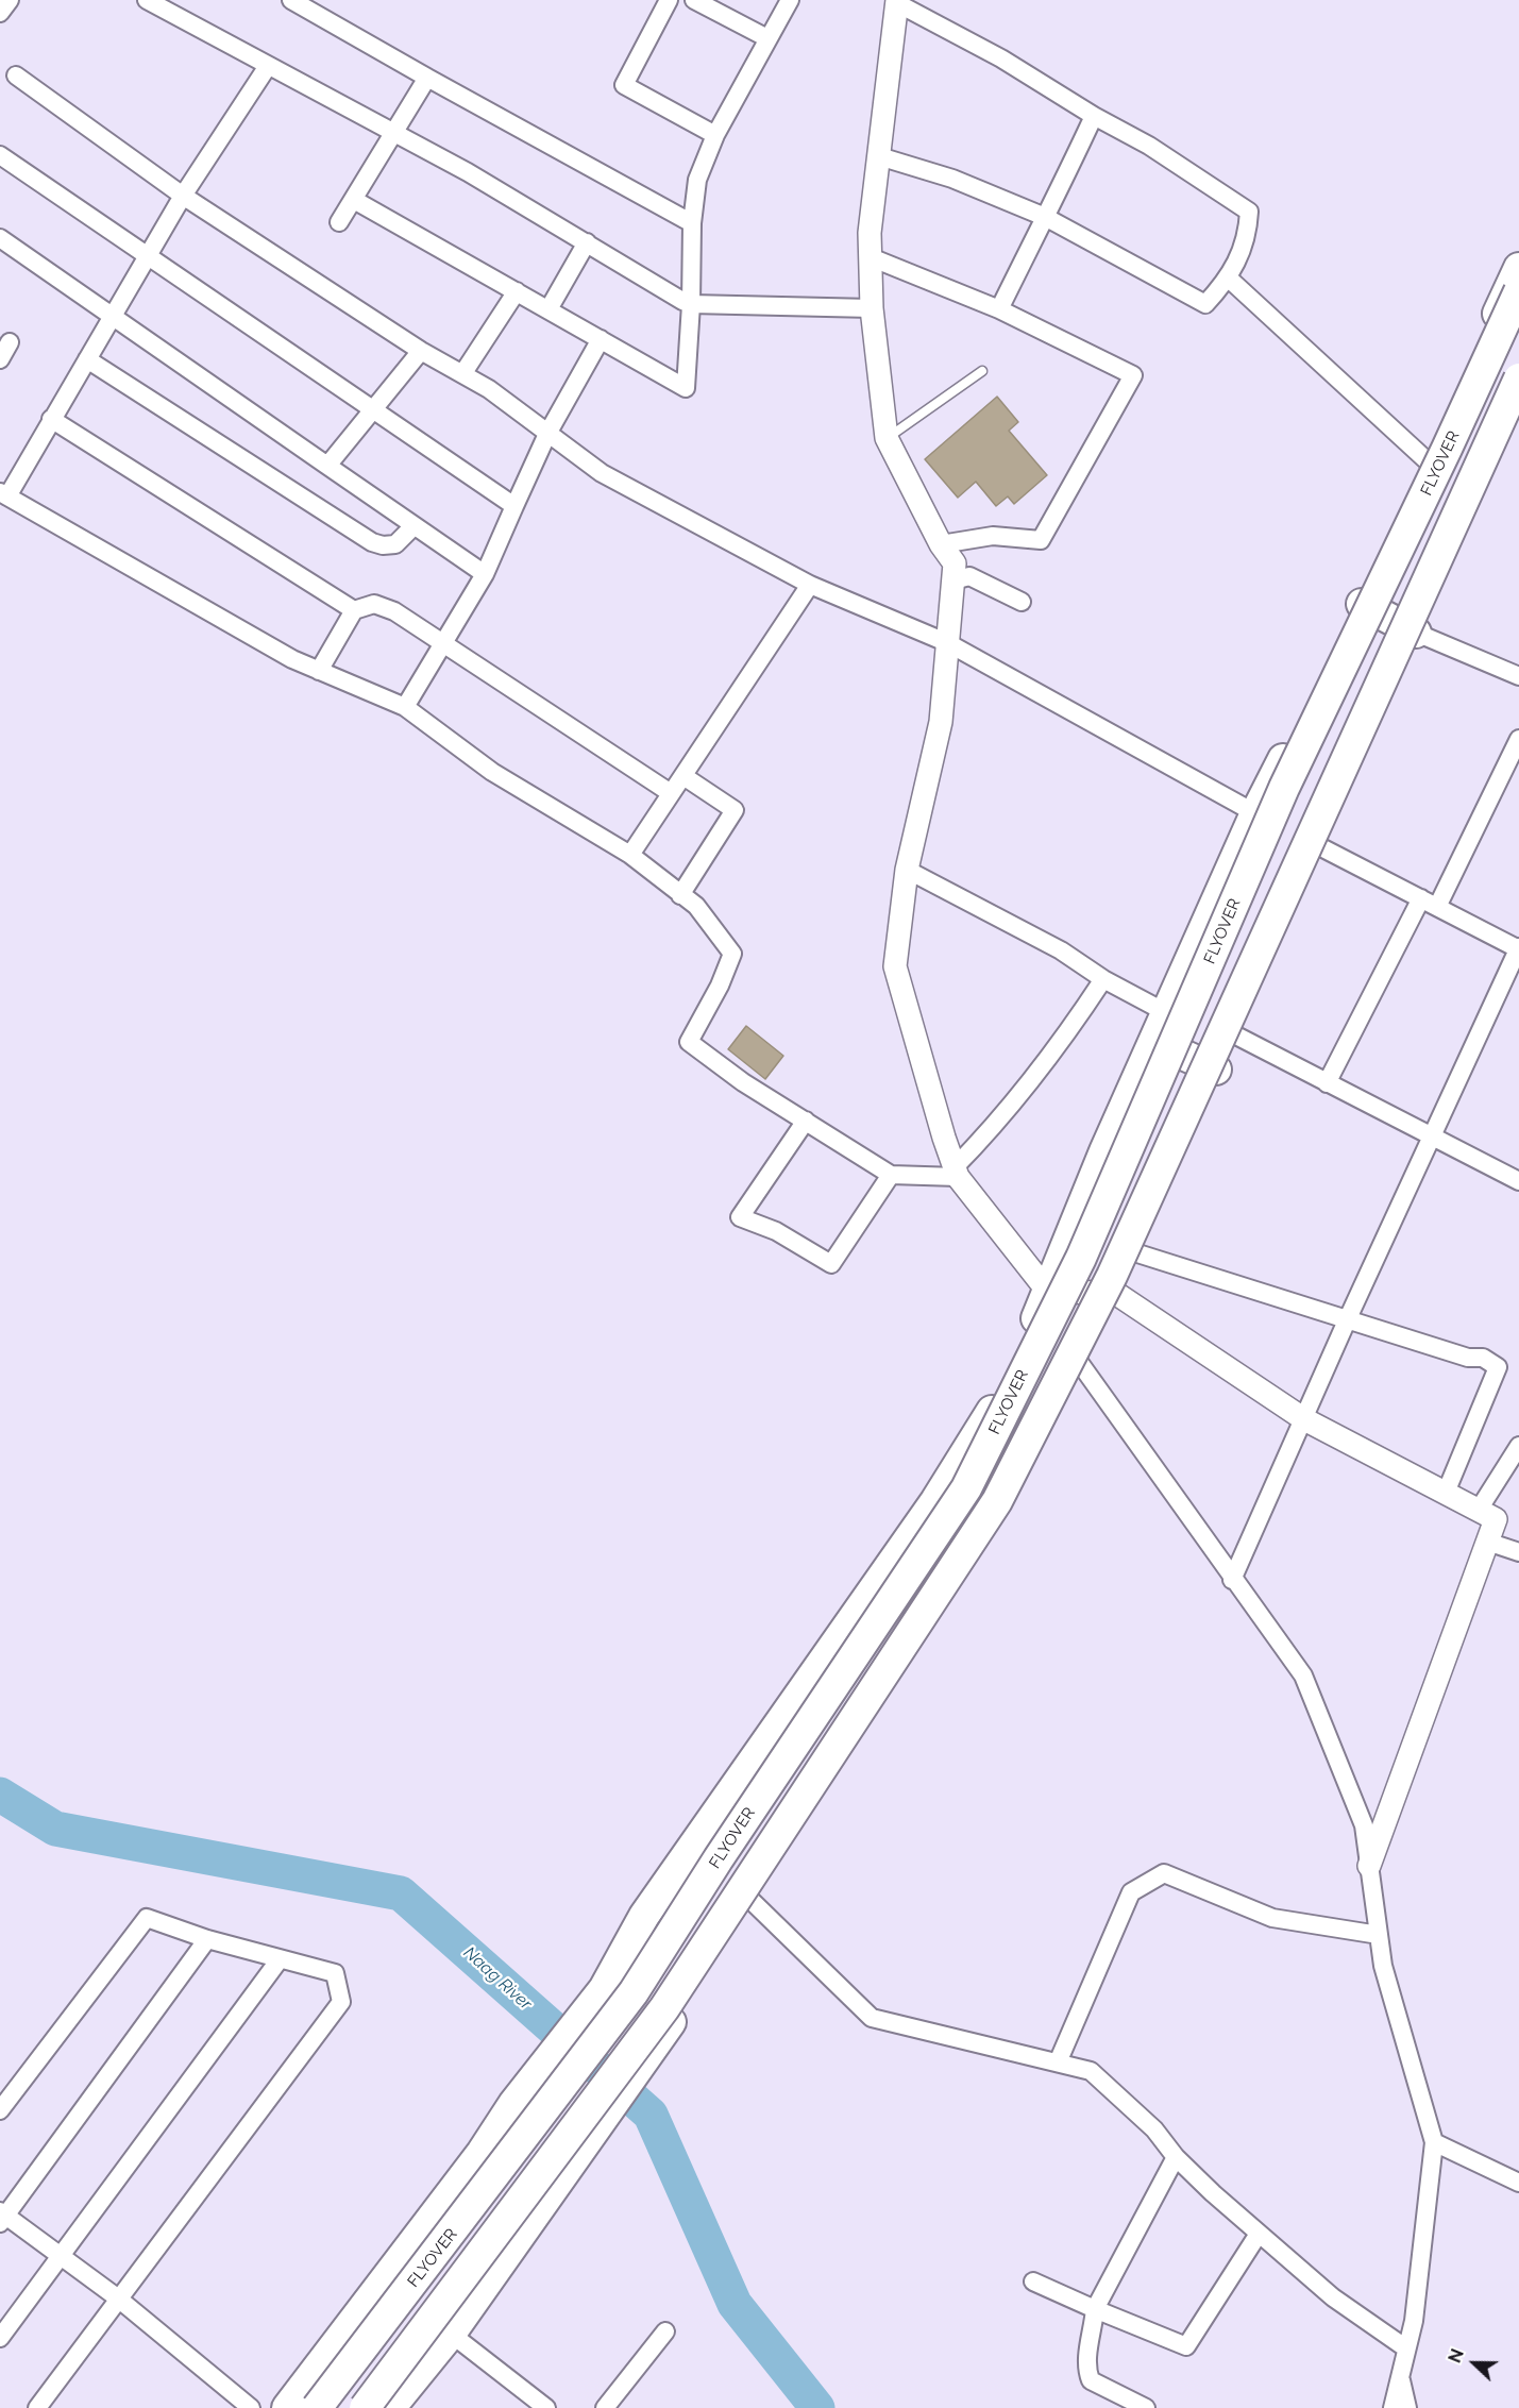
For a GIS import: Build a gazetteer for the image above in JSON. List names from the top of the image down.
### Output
{
  "streets": {
    "highway": ["FLYOVER"]
  },
  "water": ["Naag River"],
  "north": "left"
}
